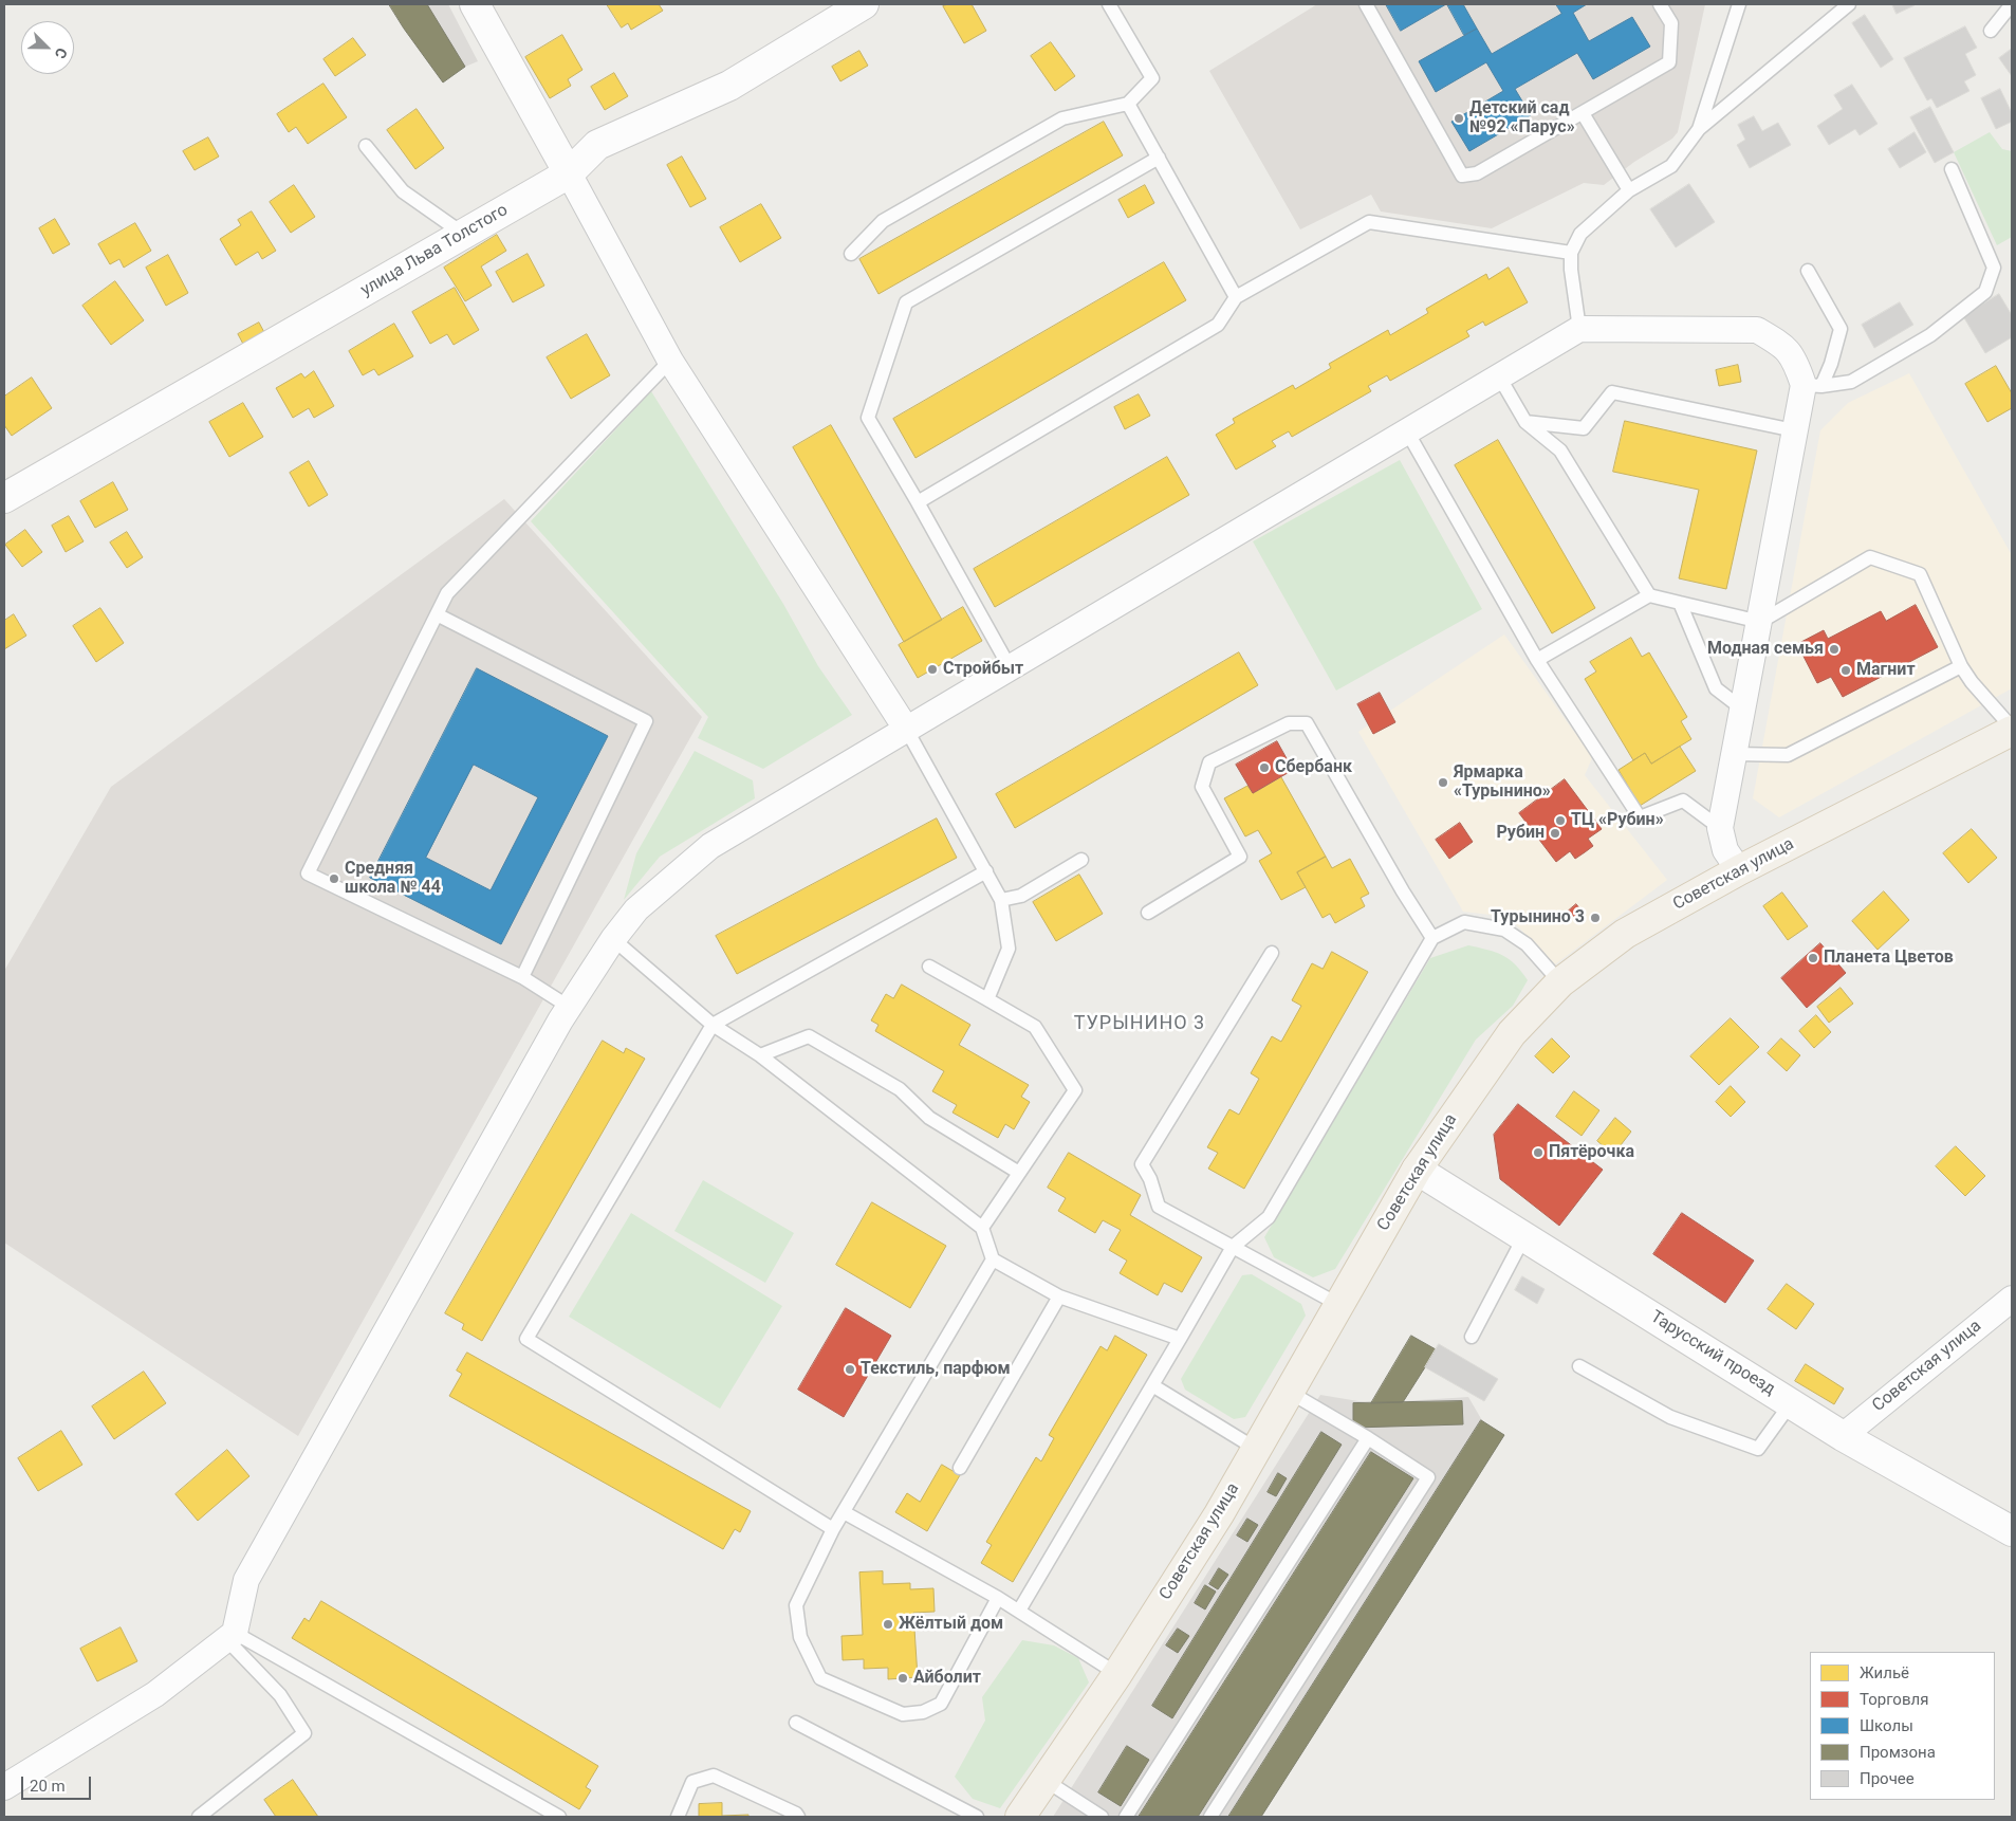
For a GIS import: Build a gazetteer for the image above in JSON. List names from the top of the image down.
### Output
{
  "streets": {
    "main road": ["Советская улица"],
    "street": ["улица Льва Толстого", "Тарусский проезд"]
  },
  "crossings": [
    ["Советская улица", "Тарусский проезд"]
  ],
  "districts": ["ТУРЫНИНО 3"],
  "places": [
    "Детский сад №92 «Парус»",
    "Модная семья",
    "Стройбыт",
    "Магнит",
    "Сбербанк",
    "Ярмарка «Турынино»",
    "ТЦ «Рубин»",
    "Рубин",
    "Средняя школа № 44",
    "Турынино 3",
    "Планета Цветов",
    "Пятёрочка",
    "Текстиль, парфюм",
    "Жёлтый дом",
    "Айболит"
  ],
  "legend": [
    "Жильё",
    "Торговля",
    "Школы",
    "Промзона",
    "Прочее"
  ],
  "scale_bar": "20 m",
  "north": "bottom right"
}
